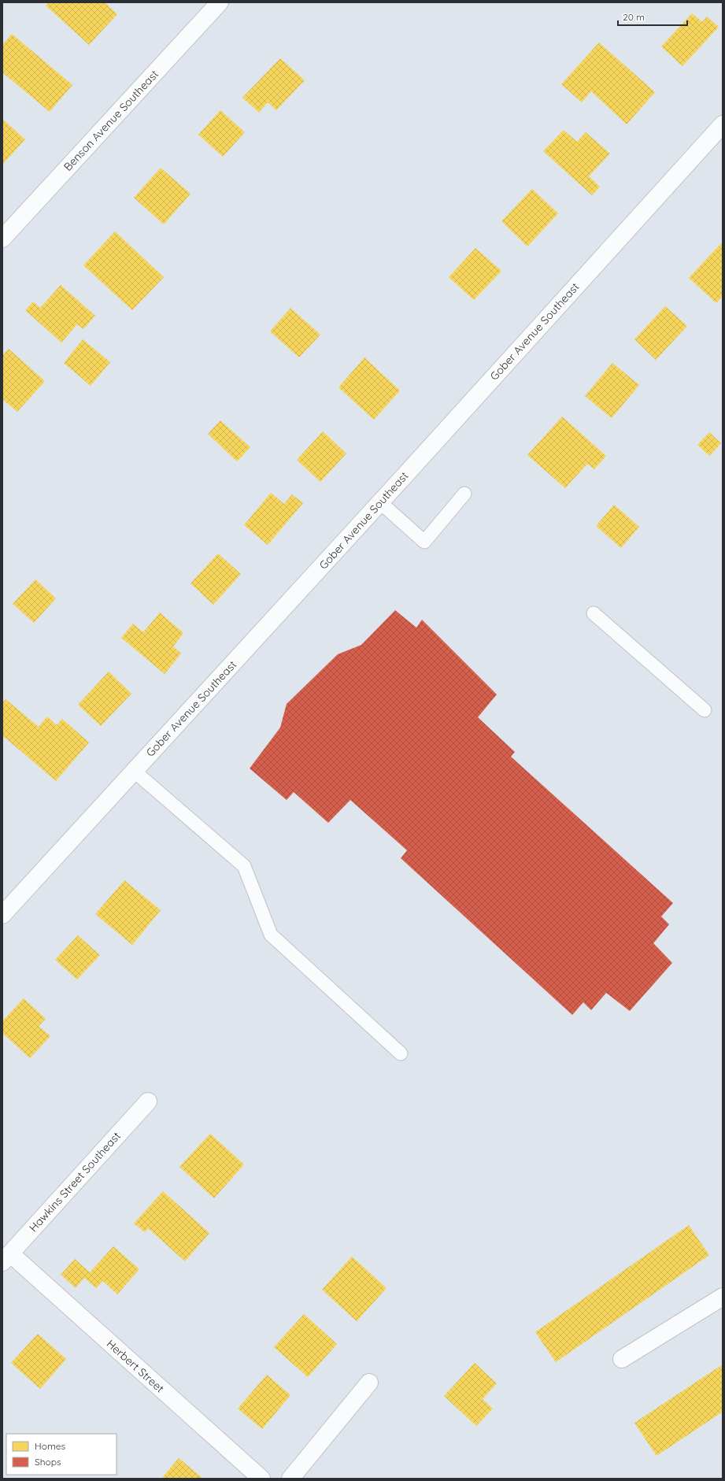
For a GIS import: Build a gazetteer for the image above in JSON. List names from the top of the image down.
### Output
{
  "streets": {
    "street": [
      "Benson Avenue Southeast",
      "Gober Avenue Southeast",
      "Hawkins Street Southeast",
      "Herbert Street"
    ]
  },
  "crossings": [
    ["Hawkins Street Southeast", "Herbert Street"]
  ],
  "legend": ["Homes", "Shops"],
  "scale_bar": "20 m"
}
